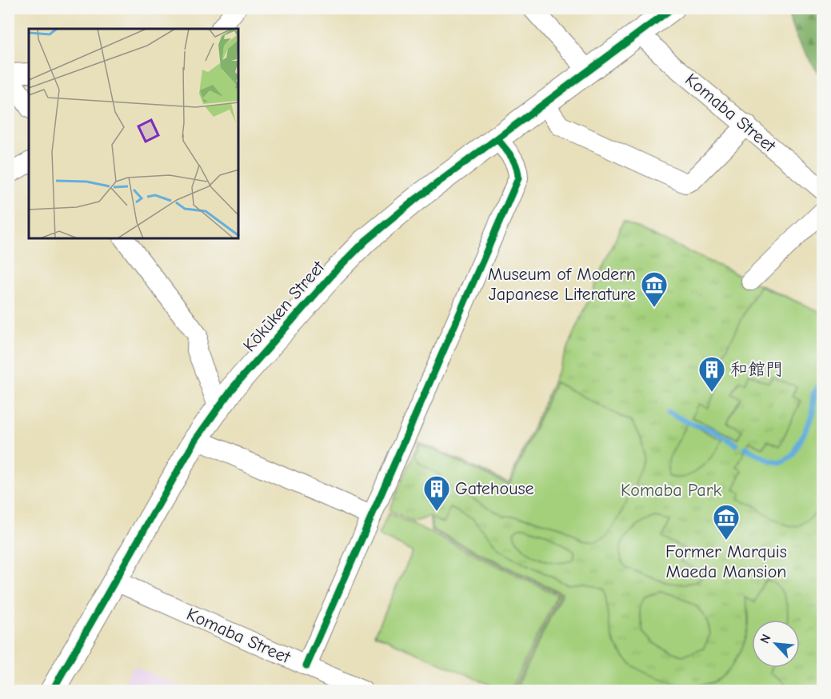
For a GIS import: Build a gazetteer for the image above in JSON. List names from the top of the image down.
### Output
{
  "streets": {
    "street": ["Komaba Street", "Kōkūken Street"]
  },
  "crossings": [
    ["Komaba Street", "Kōkūken Street"]
  ],
  "parks": ["Komaba Park"],
  "places": {
    "museum": ["Museum of Modern Japanese Literature", "Former Marquis Maeda Mansion"],
    "building": ["和館門", "Gatehouse"]
  },
  "north": "top left"
}
